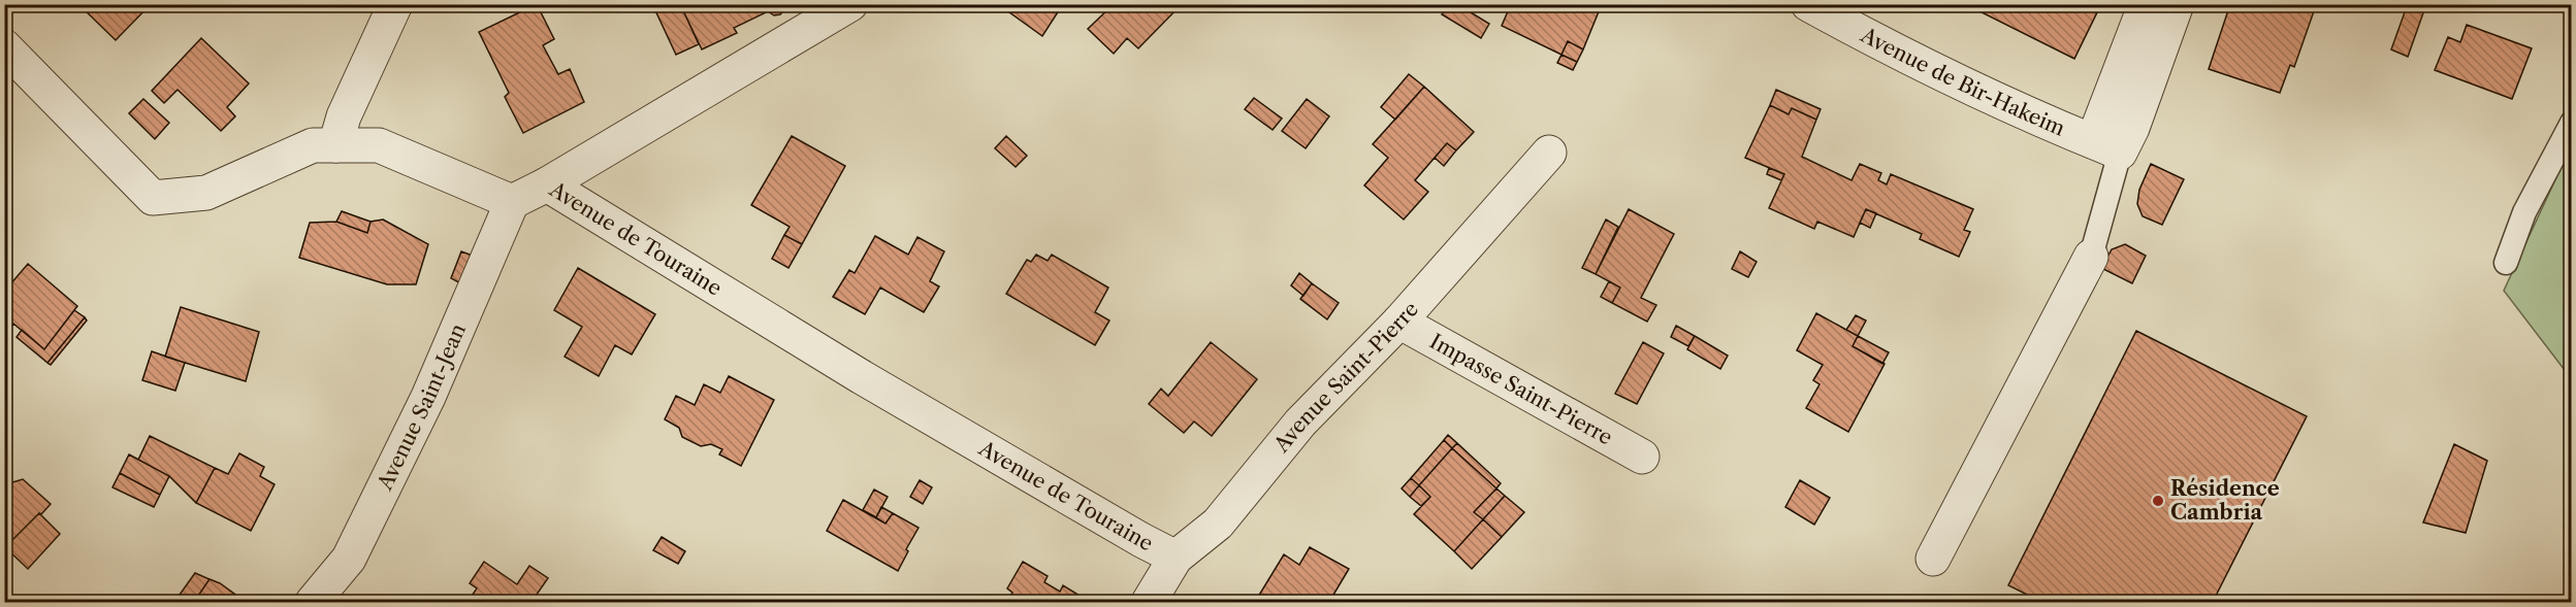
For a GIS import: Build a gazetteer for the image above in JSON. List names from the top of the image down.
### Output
{
  "streets": {
    "street": [
      "Avenue de Bir-Hakeim",
      "Avenue de Touraine",
      "Avenue Saint-Pierre",
      "Impasse Saint-Pierre",
      "Avenue Saint-Jean"
    ]
  },
  "crossings": [
    ["Avenue de Touraine", "Avenue Saint-Pierre"],
    ["Avenue de Touraine", "Avenue Saint-Jean"],
    ["Avenue Saint-Pierre", "Impasse Saint-Pierre"]
  ],
  "places": ["Résidence Cambria"]
}
